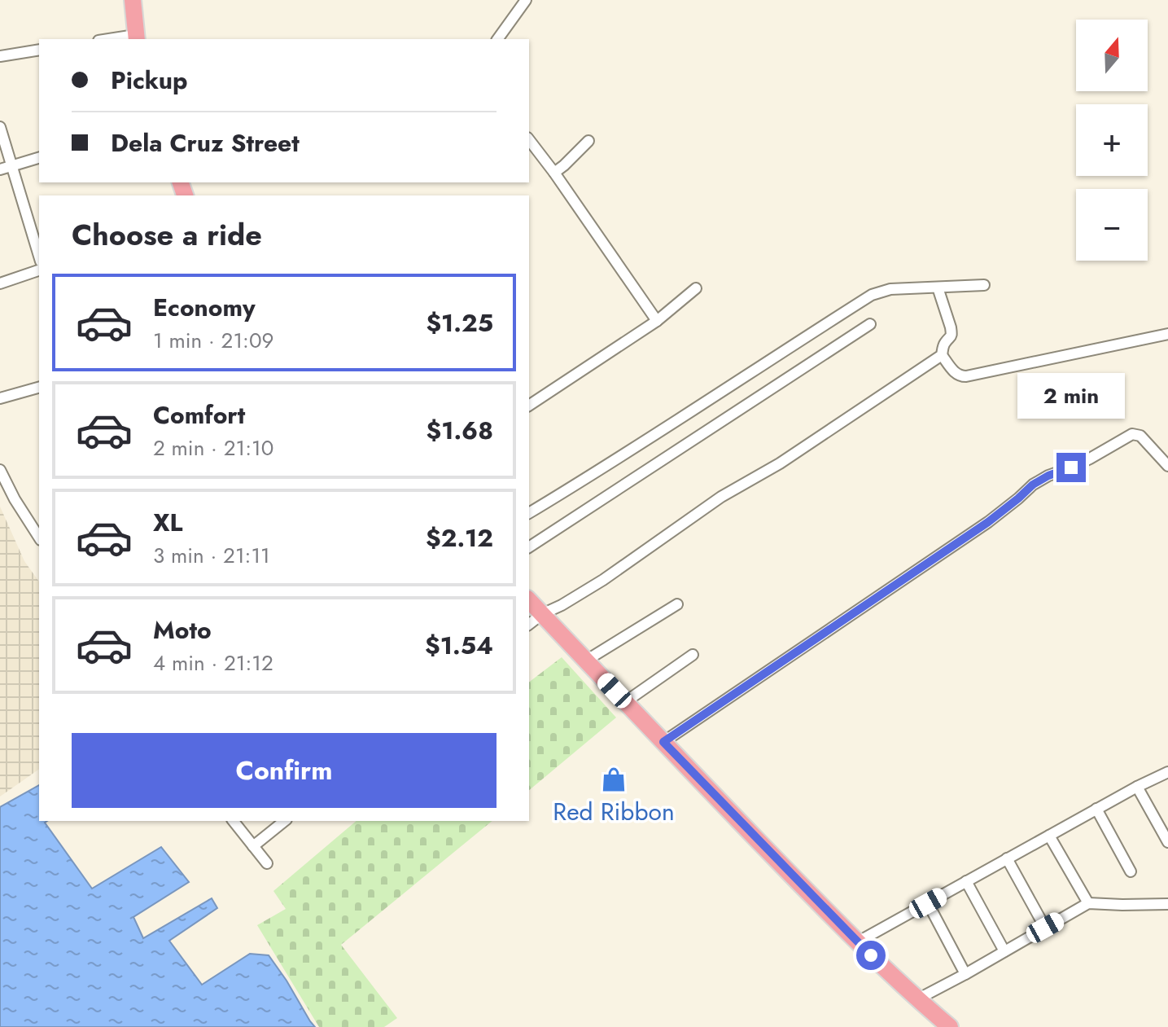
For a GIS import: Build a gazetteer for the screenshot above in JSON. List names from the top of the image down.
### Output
{
  "places": {
    "shop": ["Red Ribbon"]
  },
  "north": "top",
  "page": {
    "map_buttons": ["+", "−"],
    "banner": ["Pickup", "Dela Cruz Street"],
    "heading": "Choose a ride",
    "list": [
      {
        "name": "Economy",
        "note": "1 min · 21:09",
        "value": "$1.25"
      },
      {
        "name": "Comfort",
        "note": "2 min · 21:10",
        "value": "$1.68"
      },
      {
        "name": "XL",
        "note": "3 min · 21:11",
        "value": "$2.12"
      },
      {
        "name": "Moto",
        "note": "4 min · 21:12",
        "value": "$1.54"
      }
    ],
    "bubble": "2 min",
    "buttons": "Confirm"
  }
}
